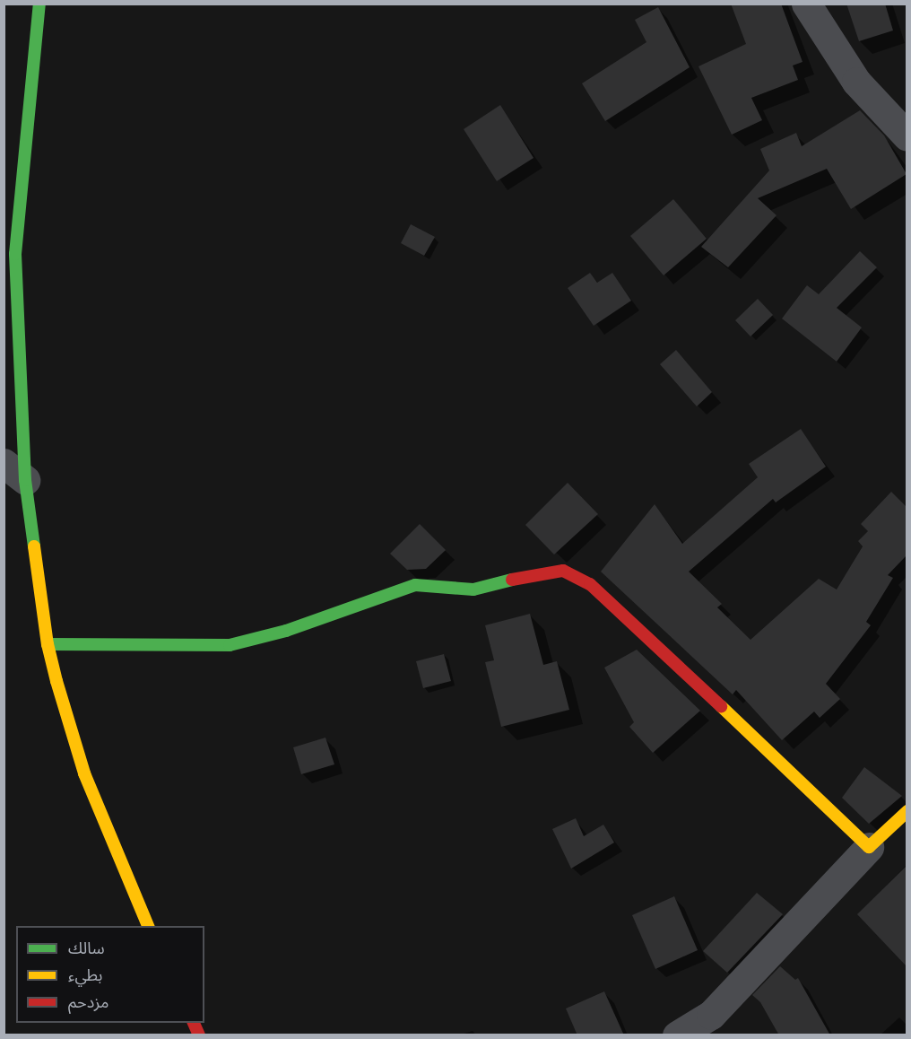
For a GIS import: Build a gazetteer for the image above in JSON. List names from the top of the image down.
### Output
{
  "legend": ["سالك", "بطيء", "مزدحم"]
}
